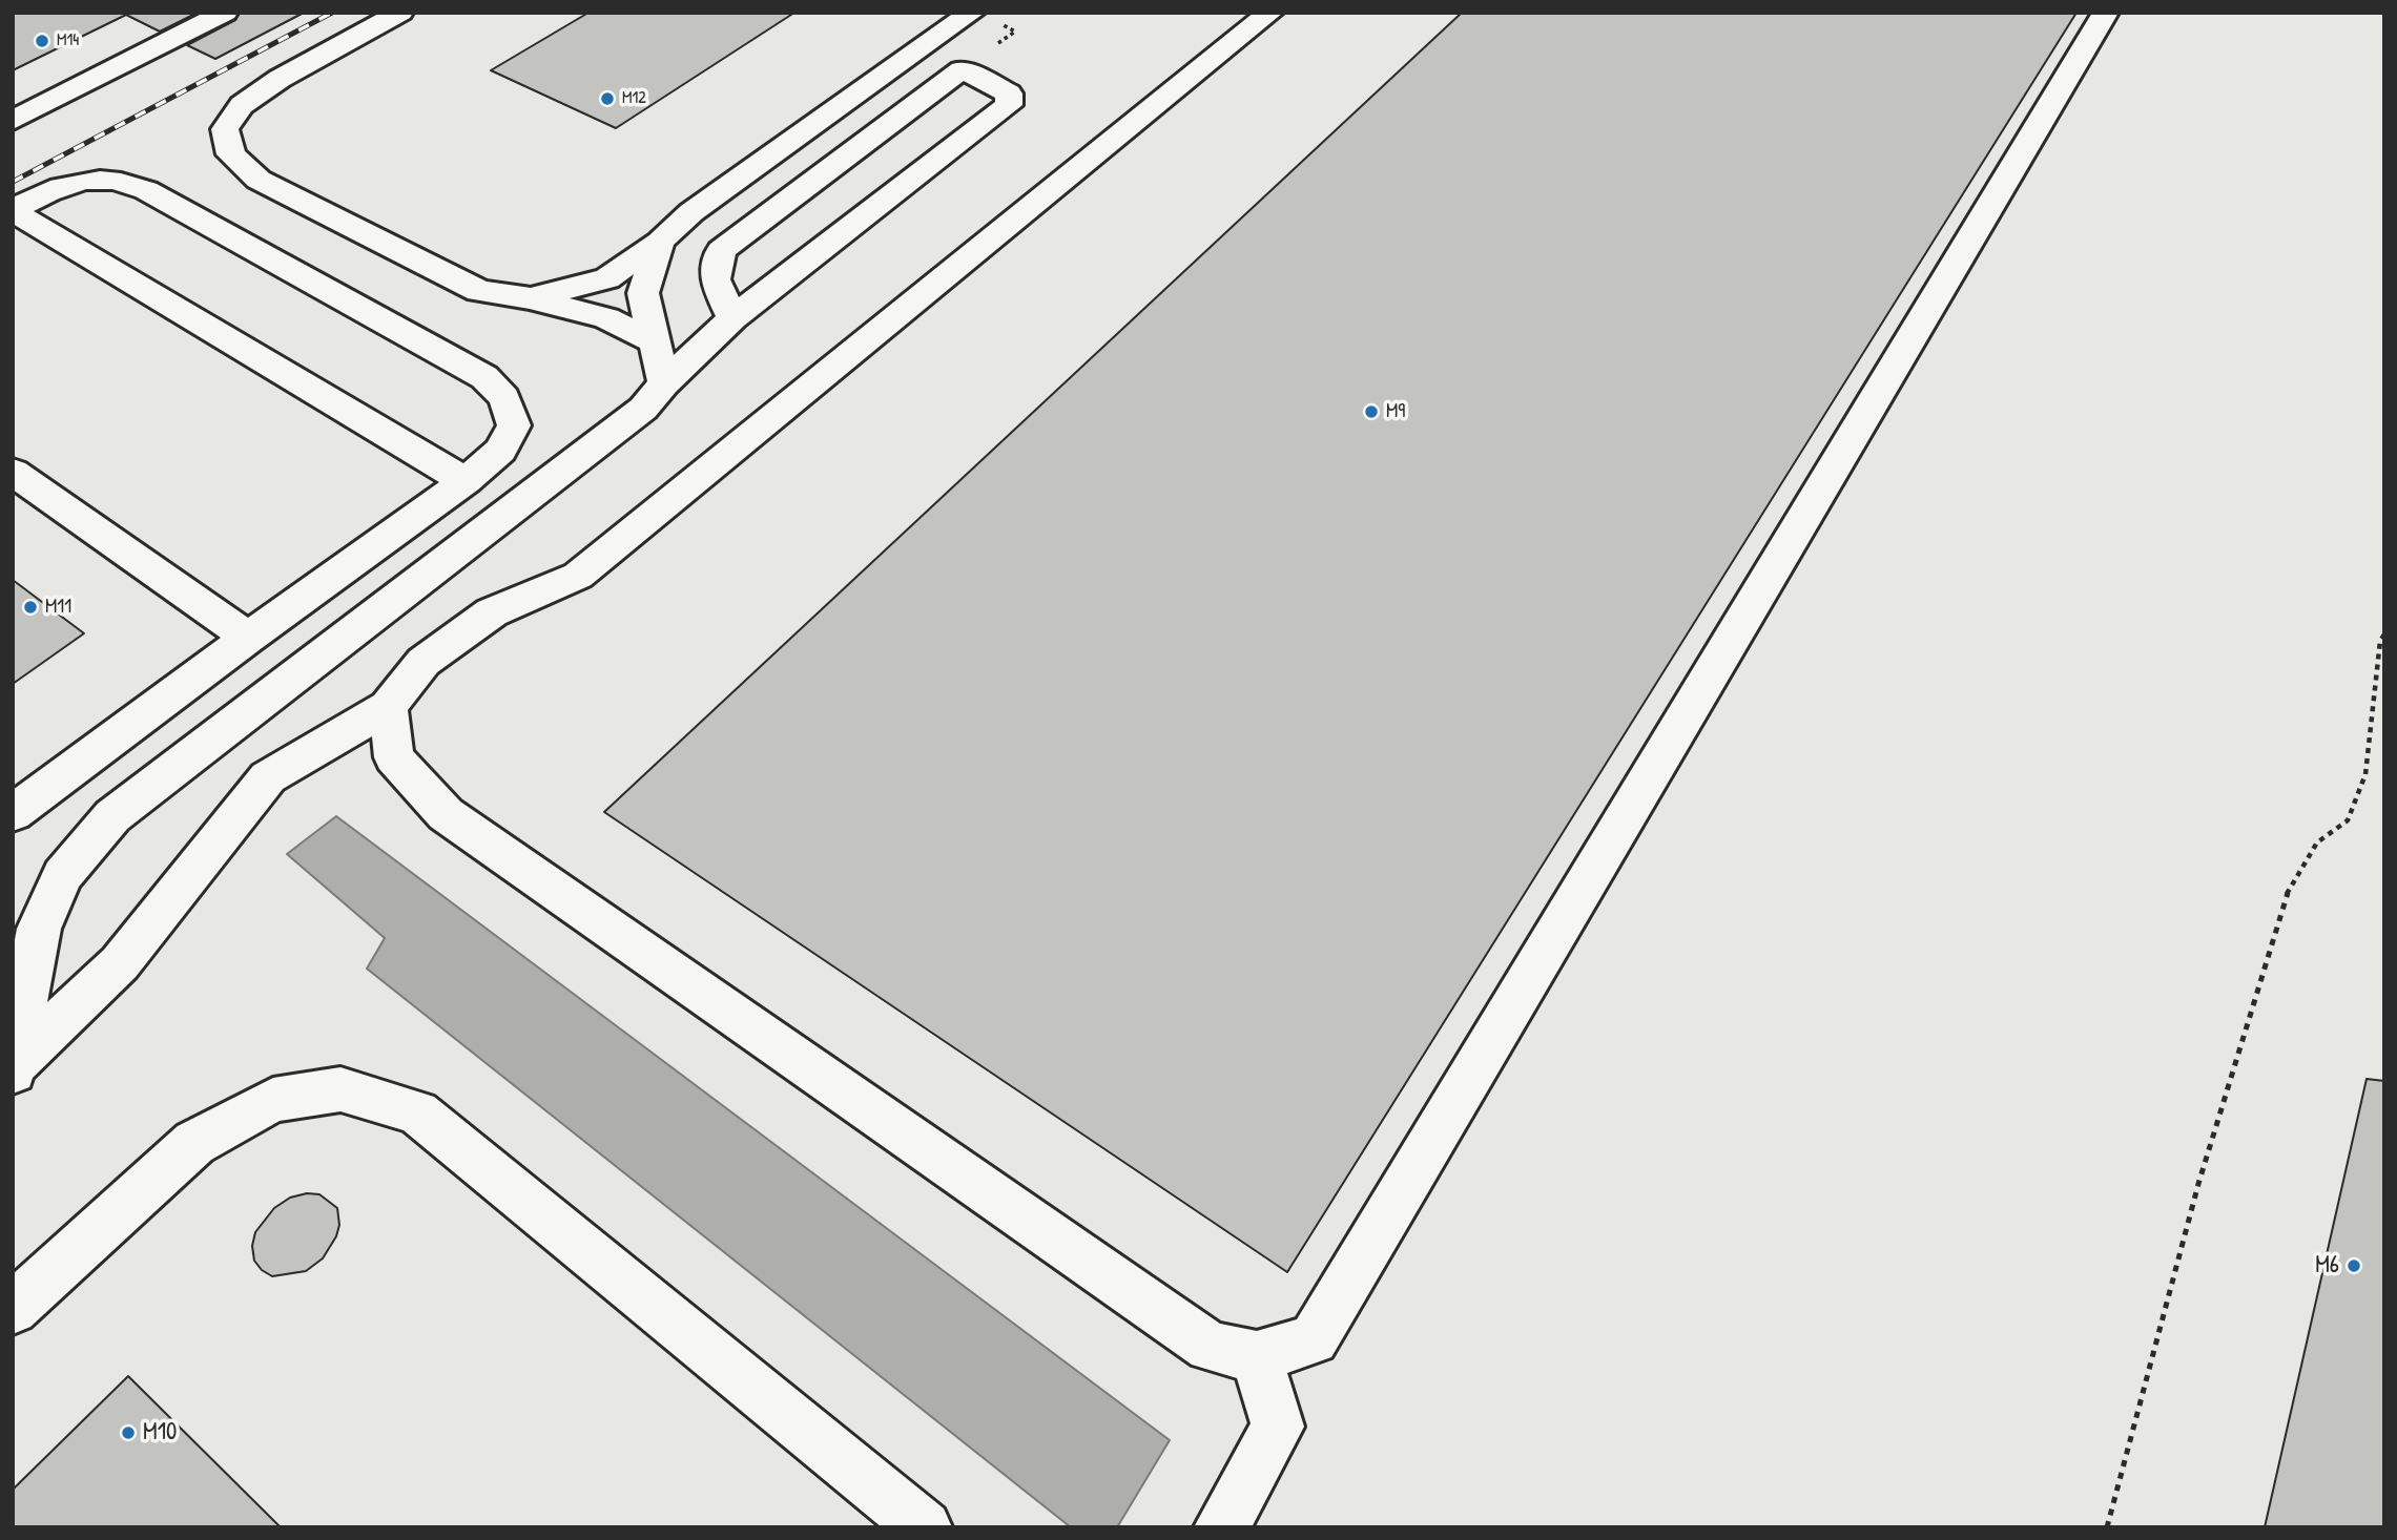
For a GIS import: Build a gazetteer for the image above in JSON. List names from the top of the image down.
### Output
{
  "places": [
    "M14",
    "M12",
    "M9",
    "M11",
    "M6",
    "M10"
  ]
}
